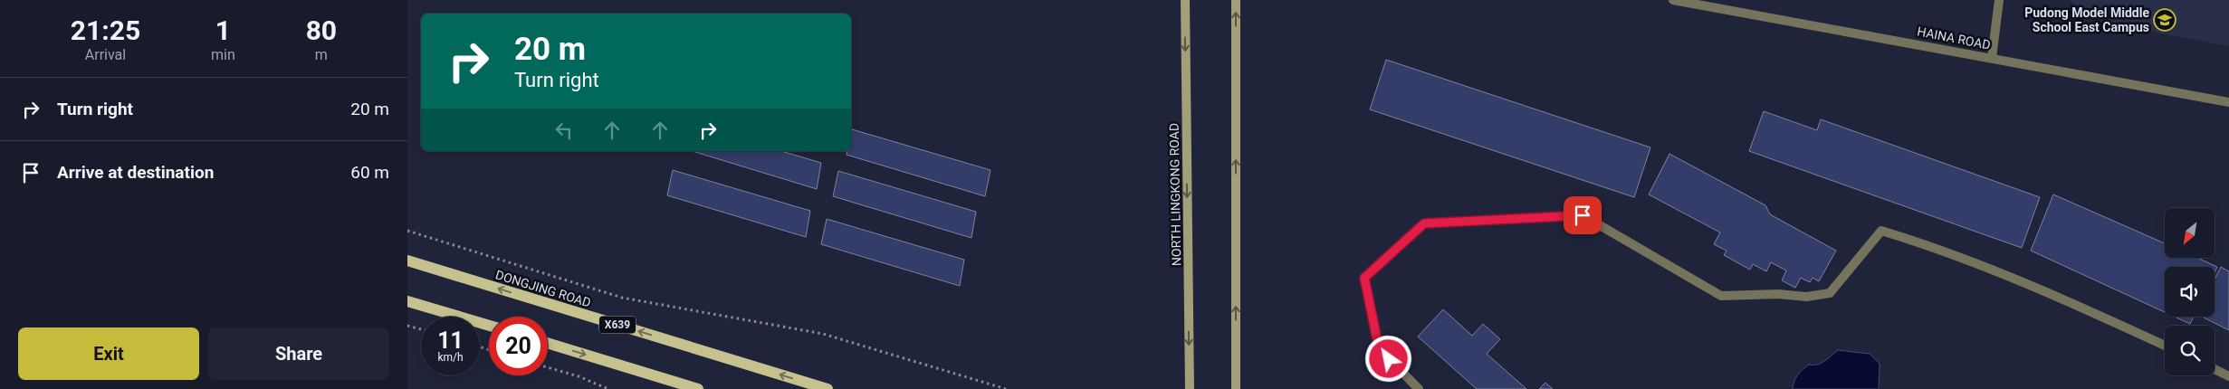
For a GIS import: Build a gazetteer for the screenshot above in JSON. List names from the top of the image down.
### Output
{
  "streets": {
    "main road": ["NORTH LINGKONG ROAD", "DONGJING ROAD", "X639"],
    "street": ["HAINA ROAD"]
  },
  "places": {
    "school or university": ["Pudong Model Middle School East Campus"]
  },
  "north": "bottom left",
  "page": {
    "eta": [
      "21:25",
      "Arrival",
      "1",
      "min",
      "80",
      "m"
    ],
    "turn": ["20 m", "Turn right"],
    "list": [
      {
        "name": "Turn right",
        "value": "20 m"
      },
      {
        "name": "Arrive at destination",
        "value": "60 m"
      }
    ],
    "speed": "11 km/h",
    "limit": "20",
    "buttons": ["Exit", "Share"]
  }
}
